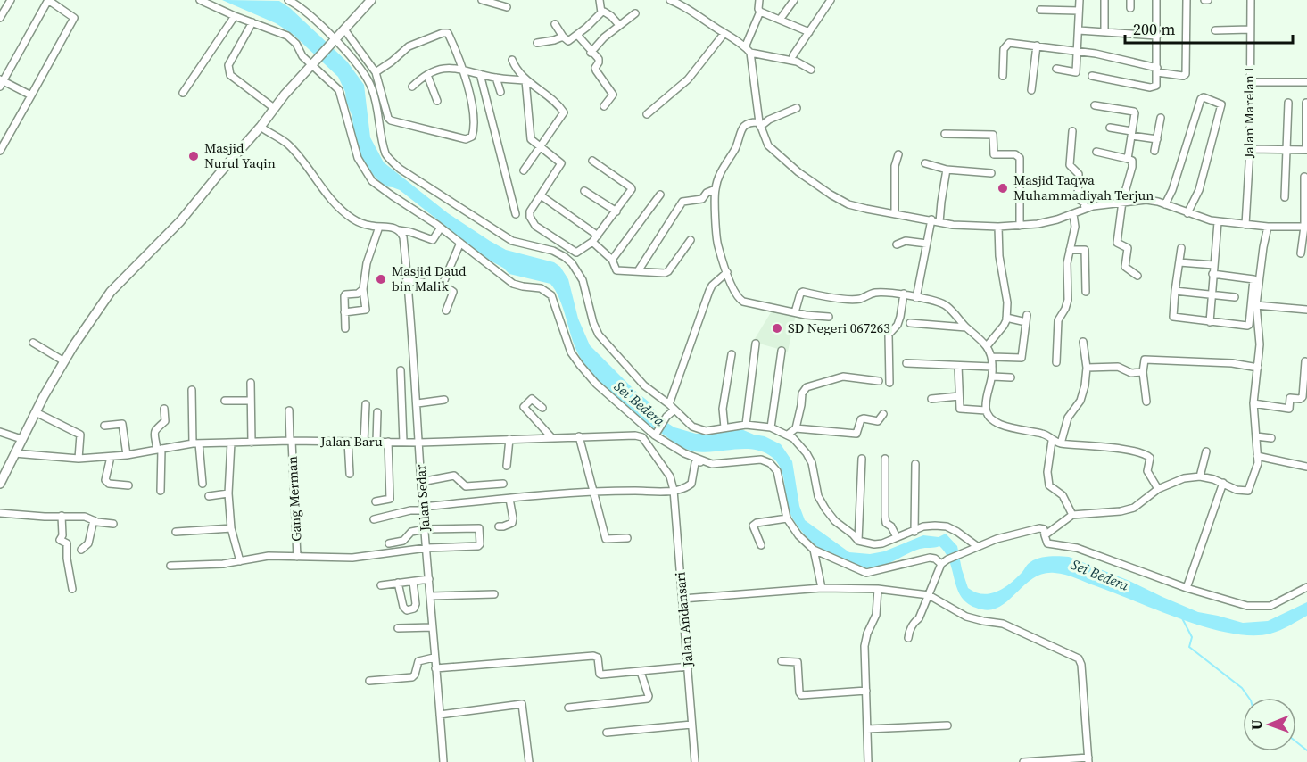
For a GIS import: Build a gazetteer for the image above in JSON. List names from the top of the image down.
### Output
{
  "streets": {
    "street": [
      "Jalan Marelan I",
      "Jalan Baru",
      "Jalan Sedar",
      "Gang Merman",
      "Jalan Andansari"
    ]
  },
  "crossings": [
    ["Jalan Baru", "Jalan Sedar"],
    ["Jalan Baru", "Gang Merman"],
    ["Jalan Baru", "Jalan Andansari"]
  ],
  "water": ["Sei Bedera"],
  "places": [
    "Masjid Nurul Yaqin",
    "Masjid Taqwa Muhammadiyah Terjun",
    "Masjid Daud bin Malik",
    "SD Negeri 067263"
  ],
  "scale_bar": "200 m",
  "north": "left"
}
